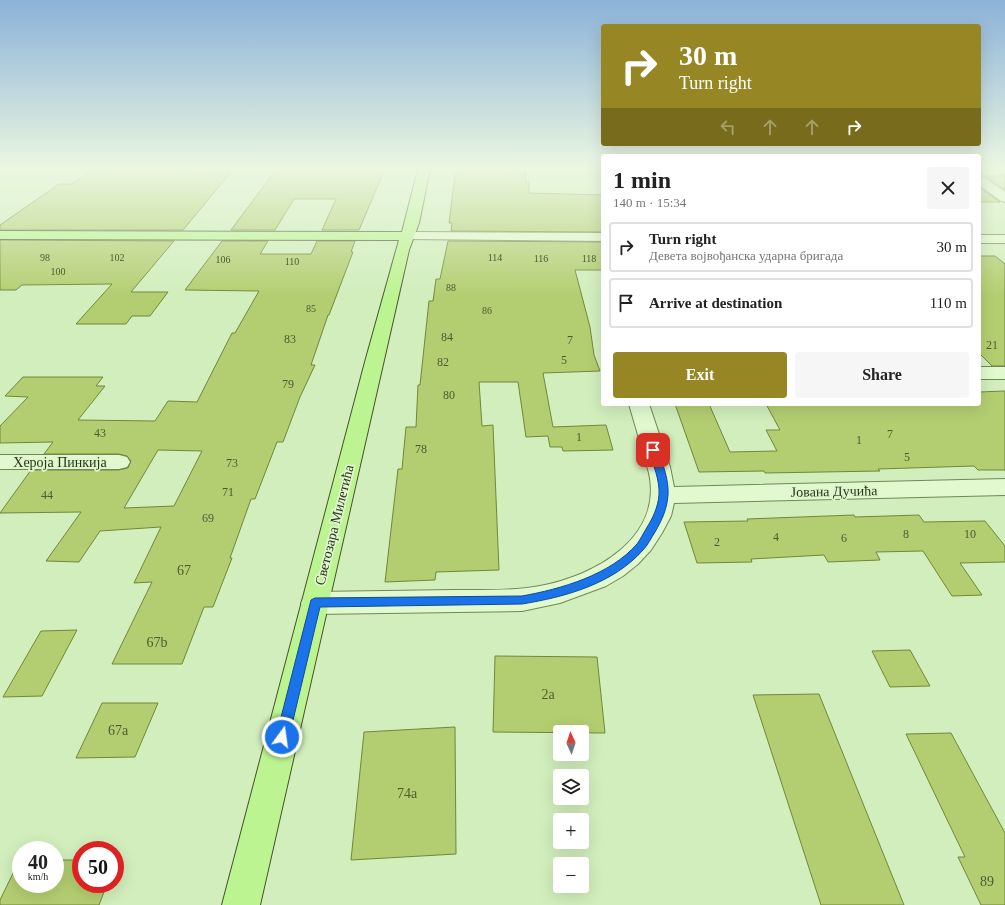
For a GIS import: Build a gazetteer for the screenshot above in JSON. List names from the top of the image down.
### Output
{
  "streets": {
    "main road": ["Светозара Милетића"],
    "street": ["Хероја Пинкија", "Јована Дучића"]
  },
  "house_numbers": [
    "98",
    "102",
    "114",
    "116",
    "118",
    "106",
    "110",
    "100",
    "88",
    "85",
    "86",
    "84",
    "83",
    "7",
    "21",
    "5",
    "82",
    "79",
    "80",
    "43",
    "7",
    "1",
    "1",
    "78",
    "5",
    "73",
    "71",
    "44",
    "69",
    "8",
    "10",
    "4",
    "6",
    "2",
    "67",
    "67b",
    "2a",
    "67a",
    "74a",
    "89"
  ],
  "north": "top",
  "page": {
    "turn": ["30 m", "Turn right"],
    "heading": ["1 min", "140 m · 15:34"],
    "list": [
      {
        "name": "Turn right",
        "note": "Девета војвођанска ударна бригада",
        "value": "30 m"
      },
      {
        "name": "Arrive at destination",
        "value": "110 m"
      }
    ],
    "buttons": ["Exit", "Share"],
    "map_buttons": ["+", "−"],
    "speed": "40 km/h",
    "limit": "50"
  }
}
